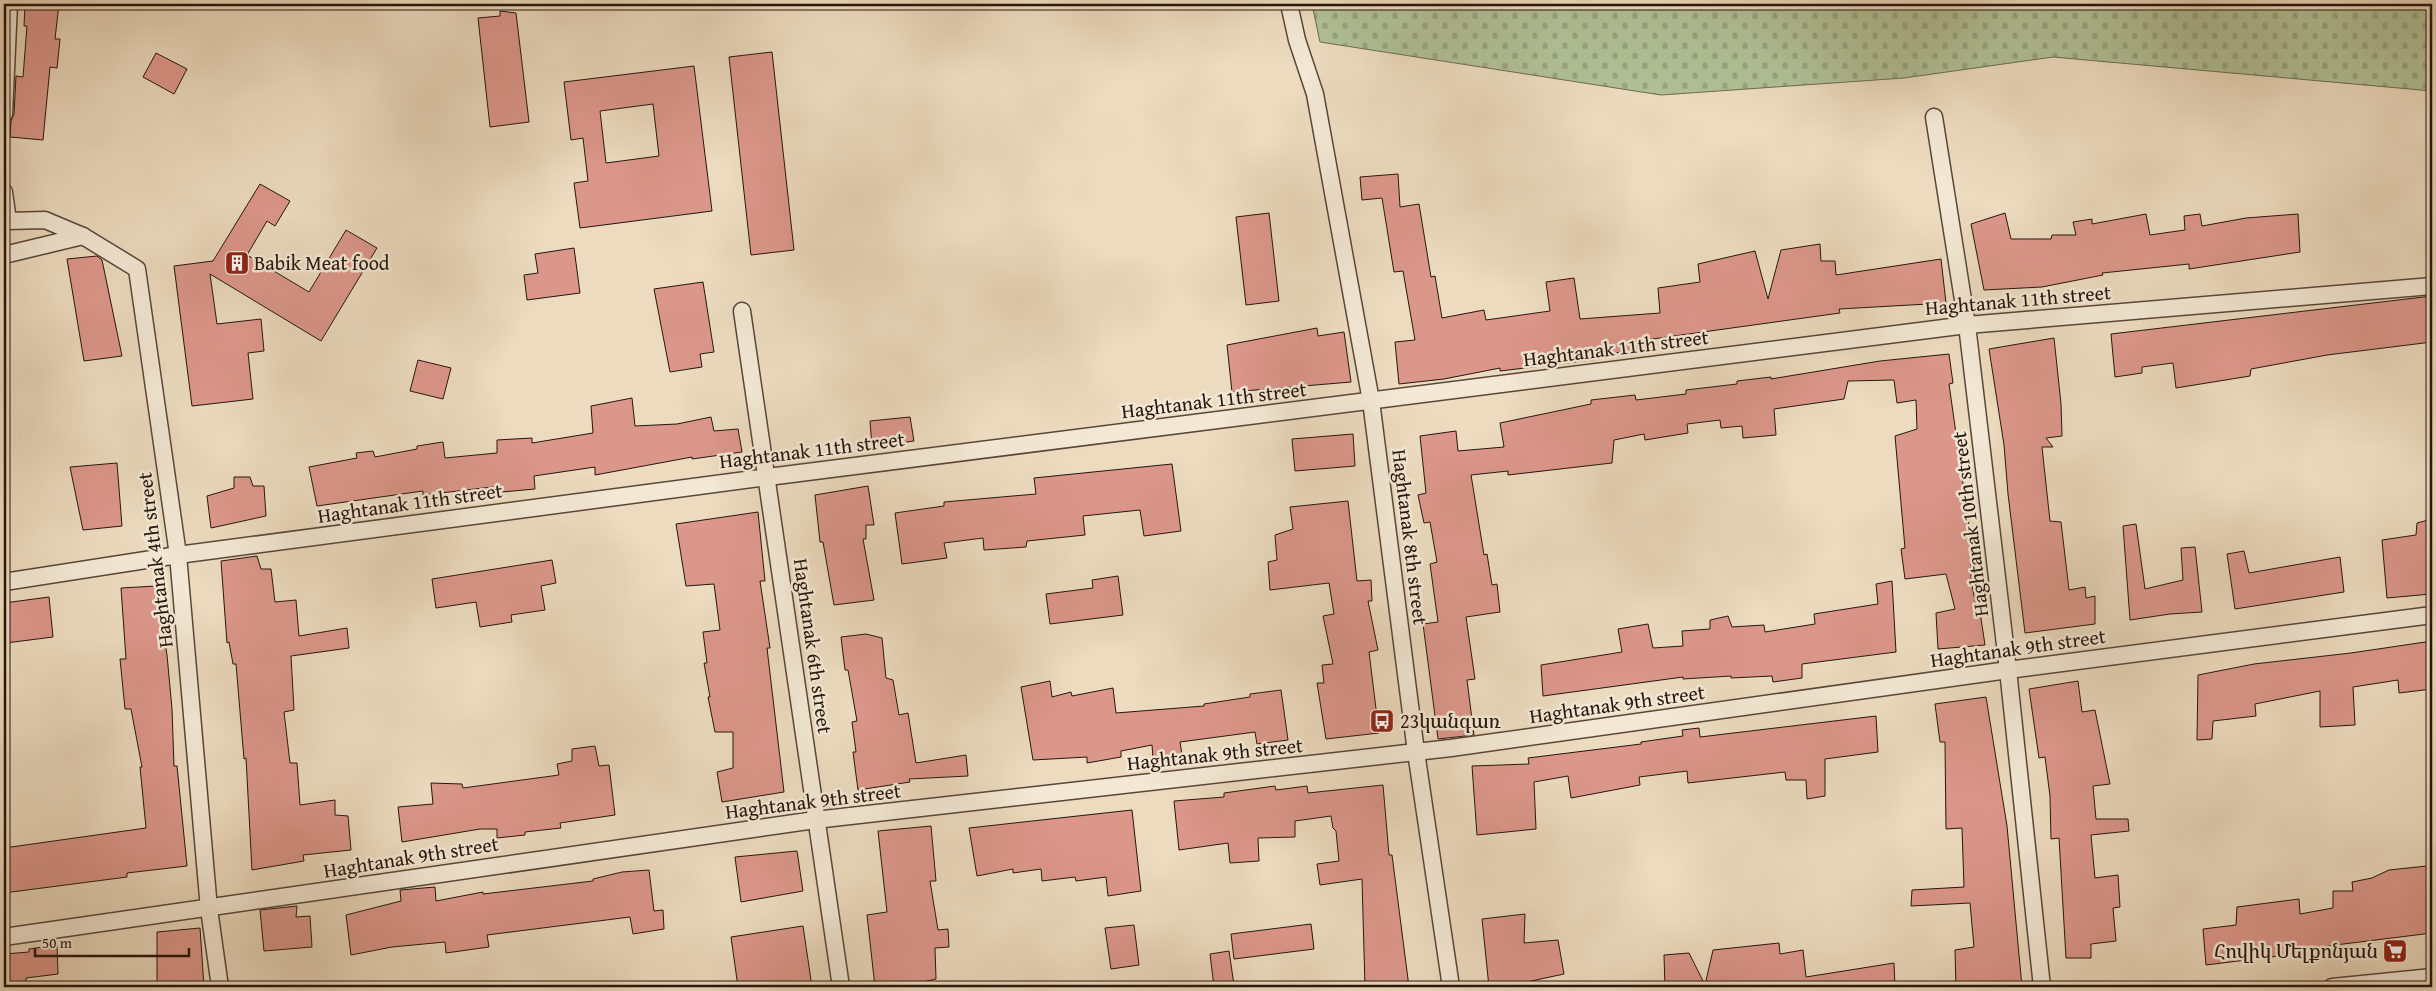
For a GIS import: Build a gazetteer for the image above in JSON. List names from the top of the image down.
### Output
{
  "streets": {
    "street": [
      "Haghtanak 11th street",
      "Haghtanak 10th street",
      "Haghtanak 8th street",
      "Haghtanak 4th street",
      "Haghtanak 6th street",
      "Haghtanak 9th street"
    ]
  },
  "crossings": [
    ["Haghtanak 11th street", "Haghtanak 10th street"],
    ["Haghtanak 11th street", "Haghtanak 8th street"],
    ["Haghtanak 11th street", "Haghtanak 4th street"],
    ["Haghtanak 11th street", "Haghtanak 6th street"],
    ["Haghtanak 10th street", "Haghtanak 9th street"],
    ["Haghtanak 8th street", "Haghtanak 9th street"],
    ["Haghtanak 4th street", "Haghtanak 9th street"],
    ["Haghtanak 6th street", "Haghtanak 9th street"]
  ],
  "places": {
    "building": ["Babik Meat food"],
    "bus stop": ["23կանգառ"],
    "supermarket": ["Հովիկ Մելքոնյան"]
  },
  "scale_bar": "50 m"
}
